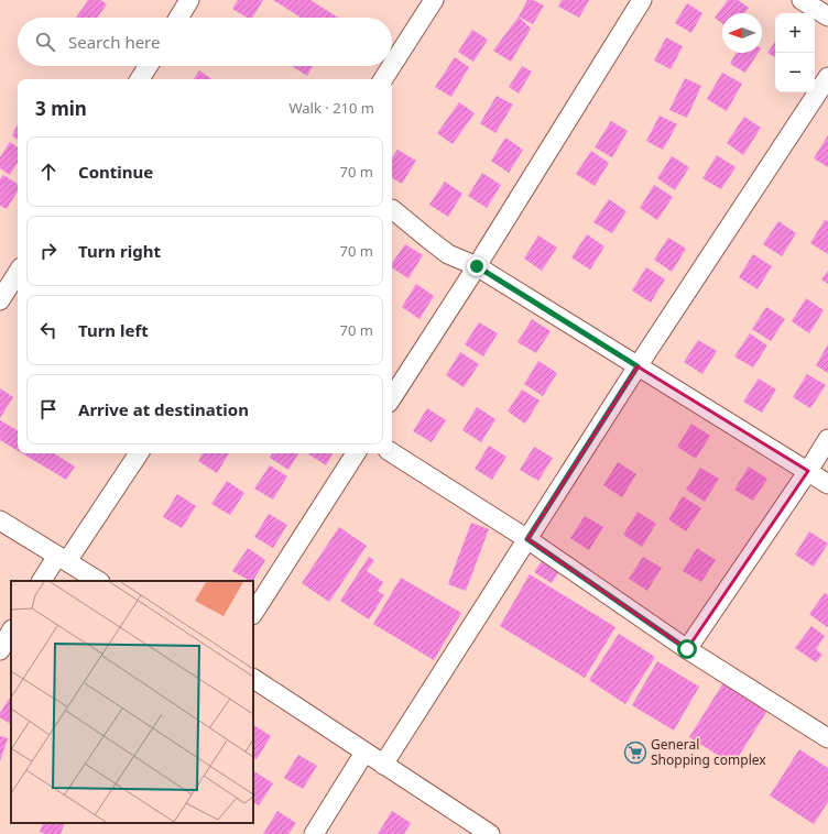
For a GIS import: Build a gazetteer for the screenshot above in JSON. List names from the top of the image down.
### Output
{
  "places": {
    "supermarket": ["General Shopping complex"]
  },
  "north": "left",
  "page": {
    "map_buttons": ["+", "−"],
    "search": "Search here",
    "heading": ["3 min", "Walk · 210 m"],
    "list": [
      ["Continue", "70 m"],
      ["Turn right", "70 m"],
      ["Turn left", "70 m"],
      "Arrive at destination"
    ]
  }
}
